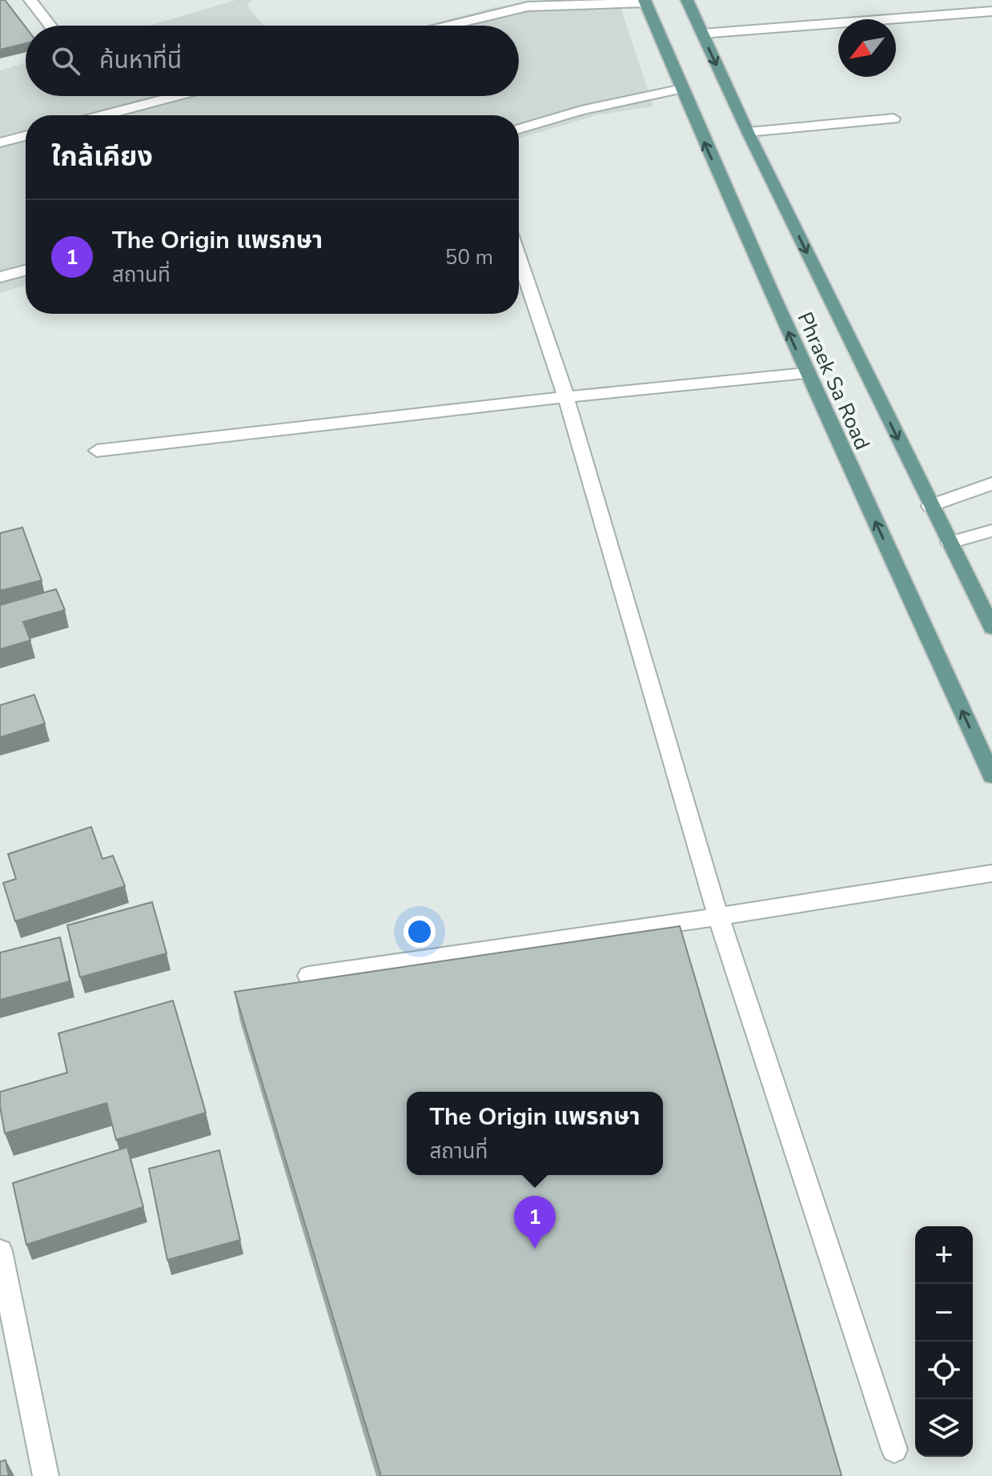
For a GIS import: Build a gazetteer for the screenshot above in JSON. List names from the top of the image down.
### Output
{
  "streets": {
    "main road": ["Phraek Sa Road"]
  },
  "north": "bottom left",
  "page": {
    "search": "ค้นหาที่นี่",
    "heading": "ใกล้เคียง",
    "list": [
      {
        "mark": "1",
        "name": "The Origin แพรกษา",
        "note": "สถานที่",
        "value": "50 m"
      }
    ],
    "popup": ["The Origin แพรกษา", "สถานที่"],
    "pins": "1",
    "map_buttons": ["+", "−"]
  }
}
